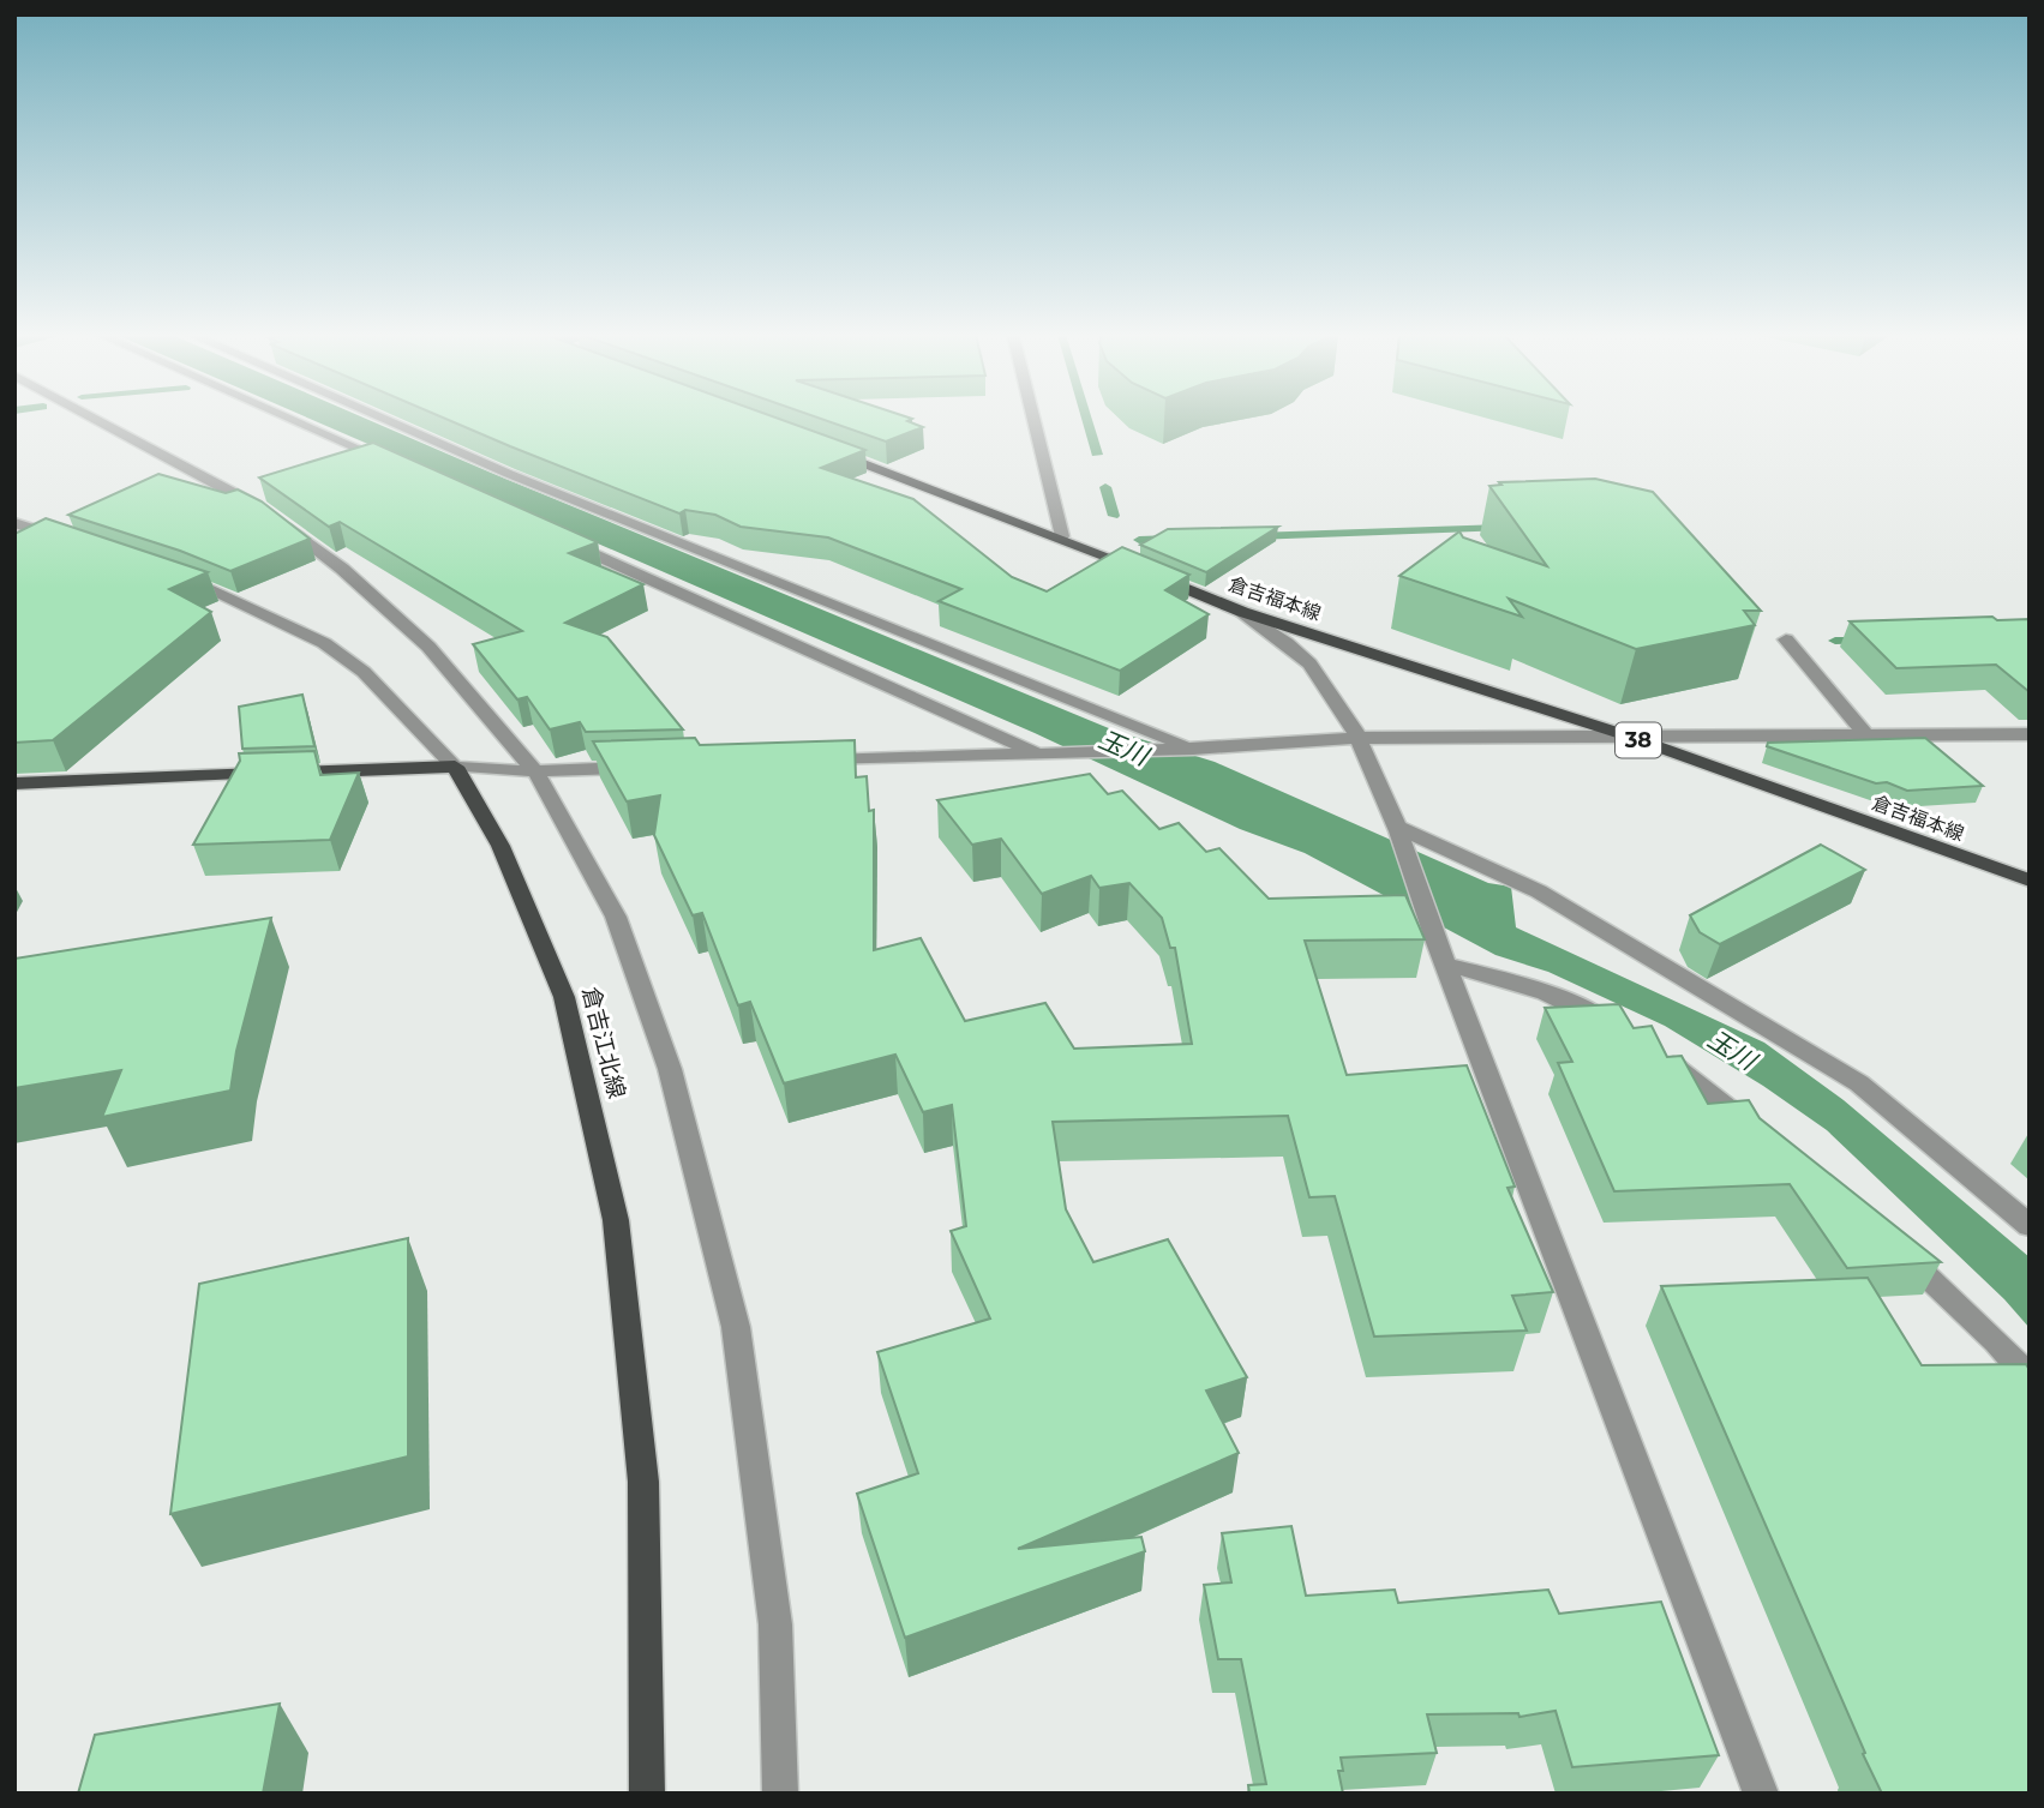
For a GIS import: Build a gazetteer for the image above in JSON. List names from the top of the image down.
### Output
{
  "streets": {
    "main road": ["倉吉福本線", "38", "倉吉江北線"]
  },
  "water": ["玉川"]
}
